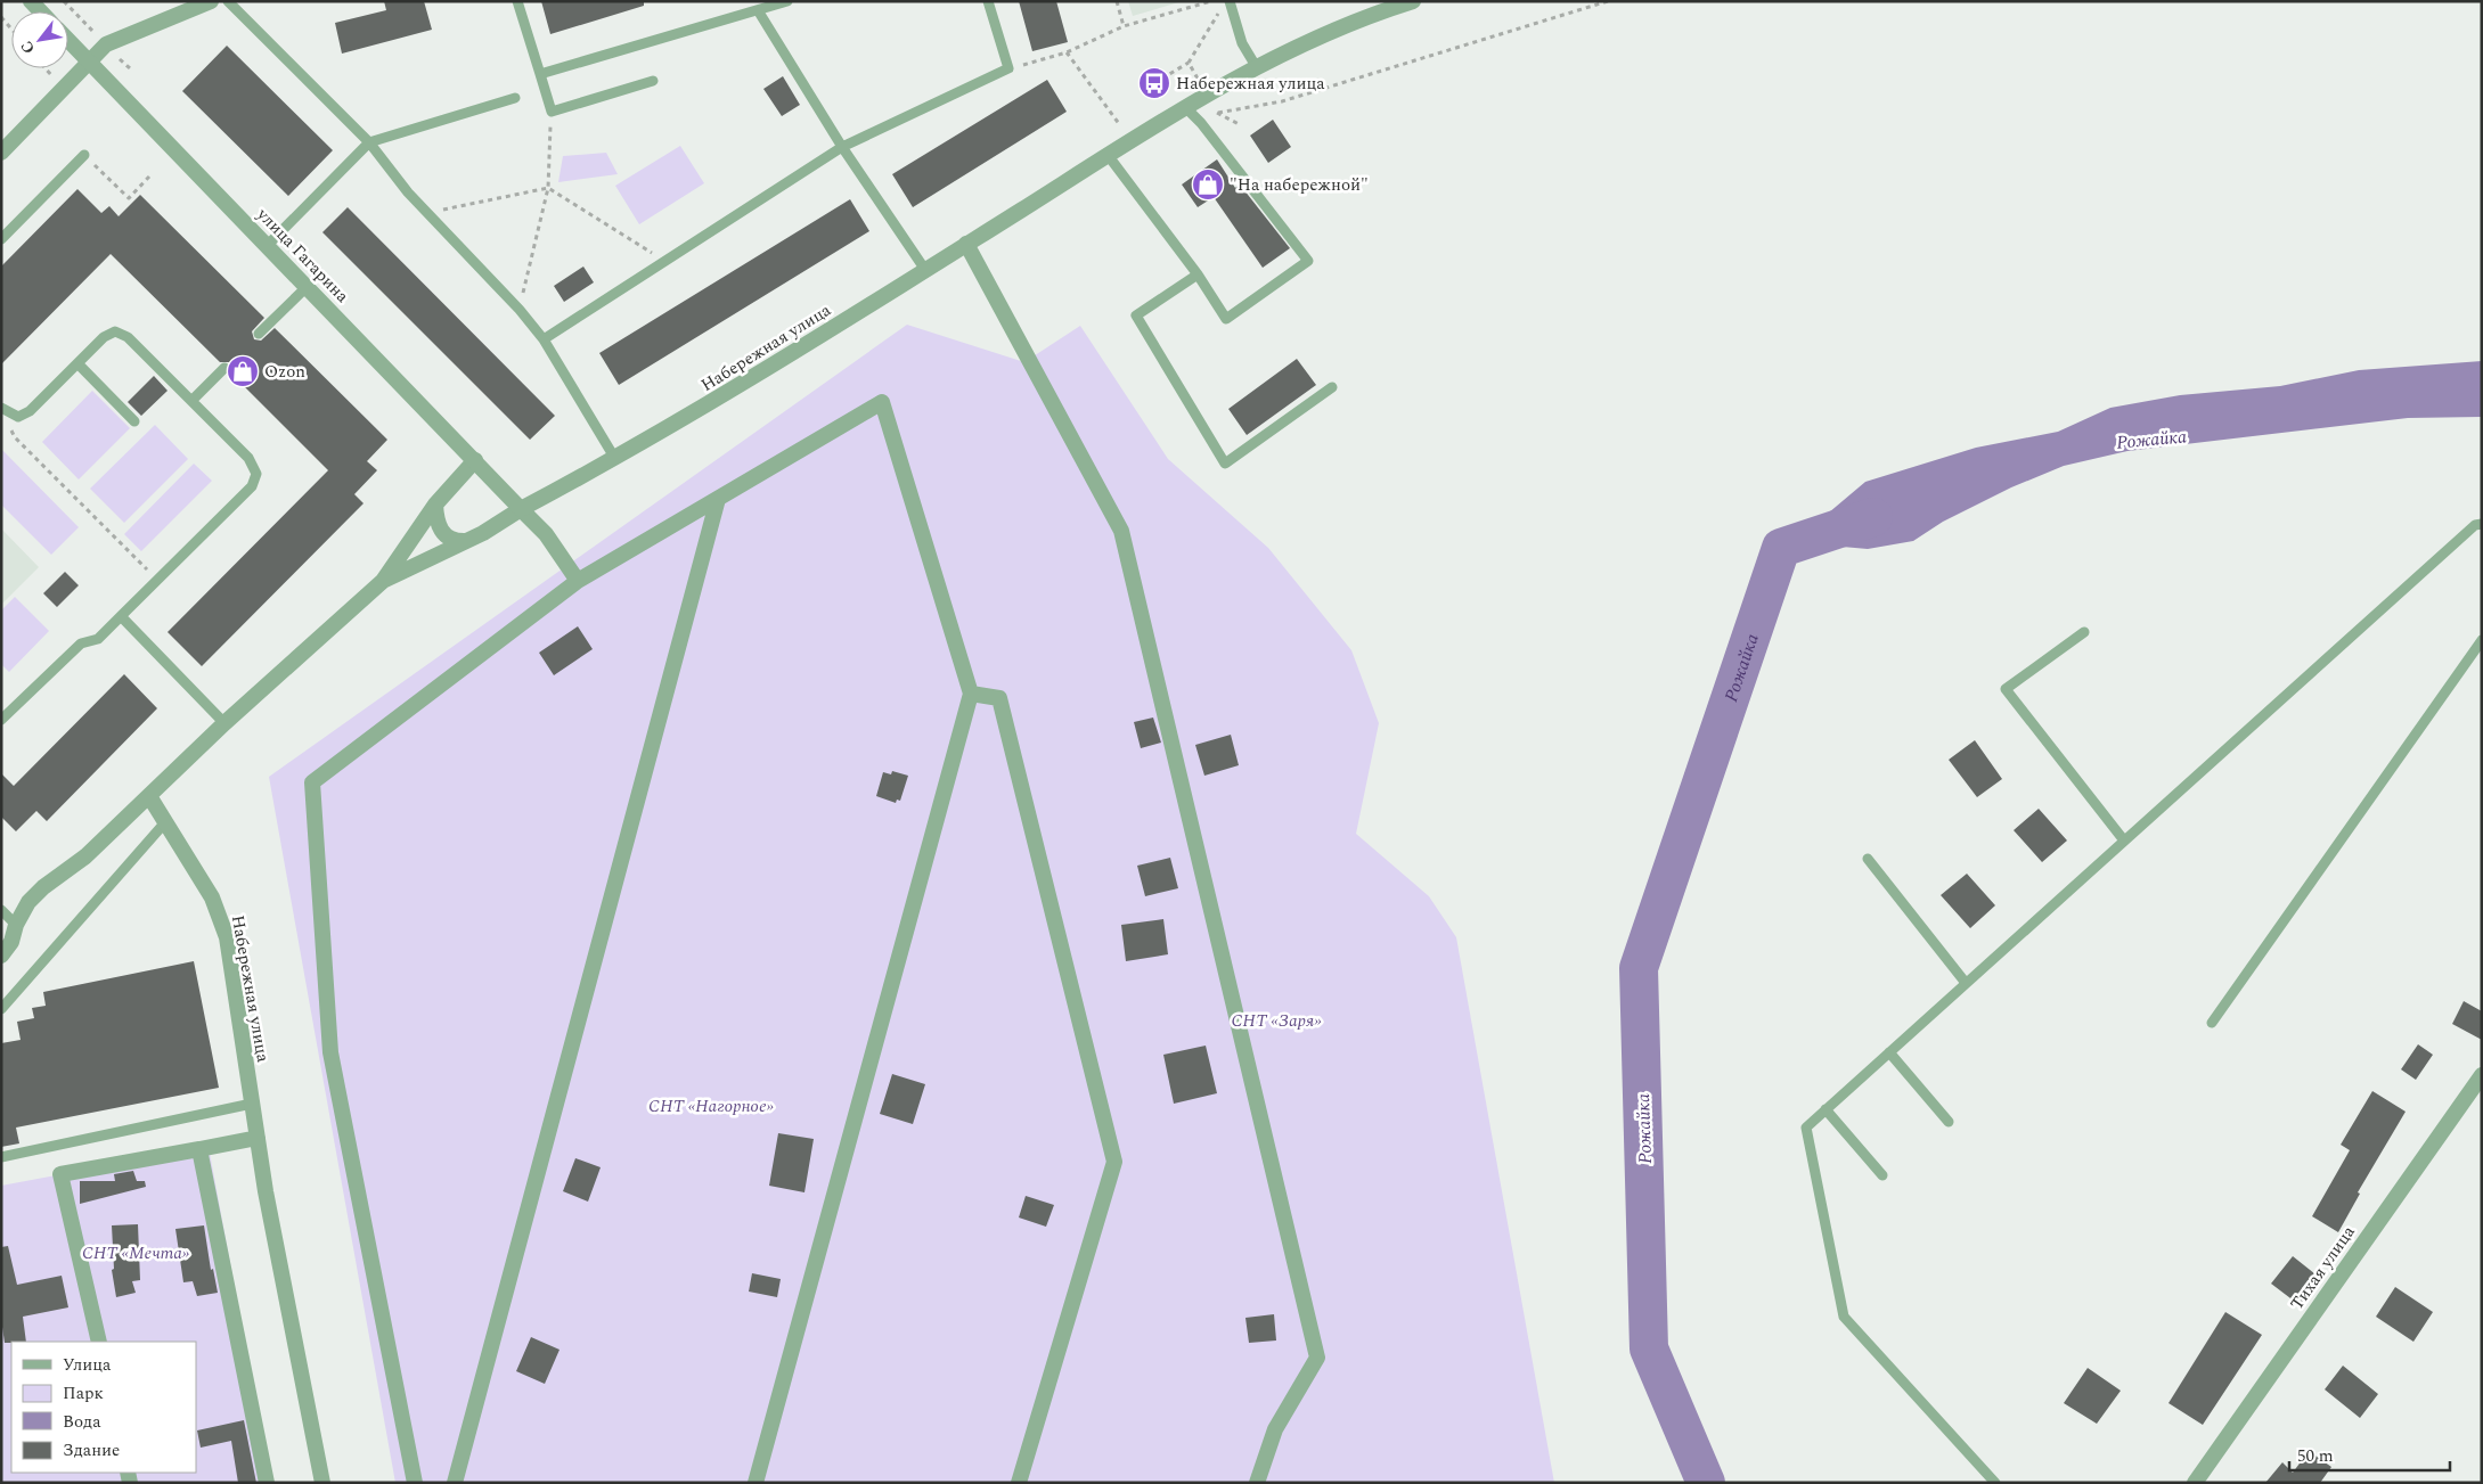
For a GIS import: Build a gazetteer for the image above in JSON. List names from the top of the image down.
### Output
{
  "streets": {
    "street": ["улица Гагарина", "Набережная улица", "Тихая улица"]
  },
  "crossings": [
    ["улица Гагарина", "Набережная улица"]
  ],
  "water": ["Рожайка"],
  "parks": ["СНТ «Заря»", "СНТ «Нагорное»", "СНТ «Мечта»"],
  "places": {
    "bus stop": ["Набережная улица"],
    "shop": ["\"На набережной\"", "Ozon"]
  },
  "legend": [
    "Улица",
    "Парк",
    "Вода",
    "Здание"
  ],
  "scale_bar": "50 m",
  "north": "bottom left"
}
